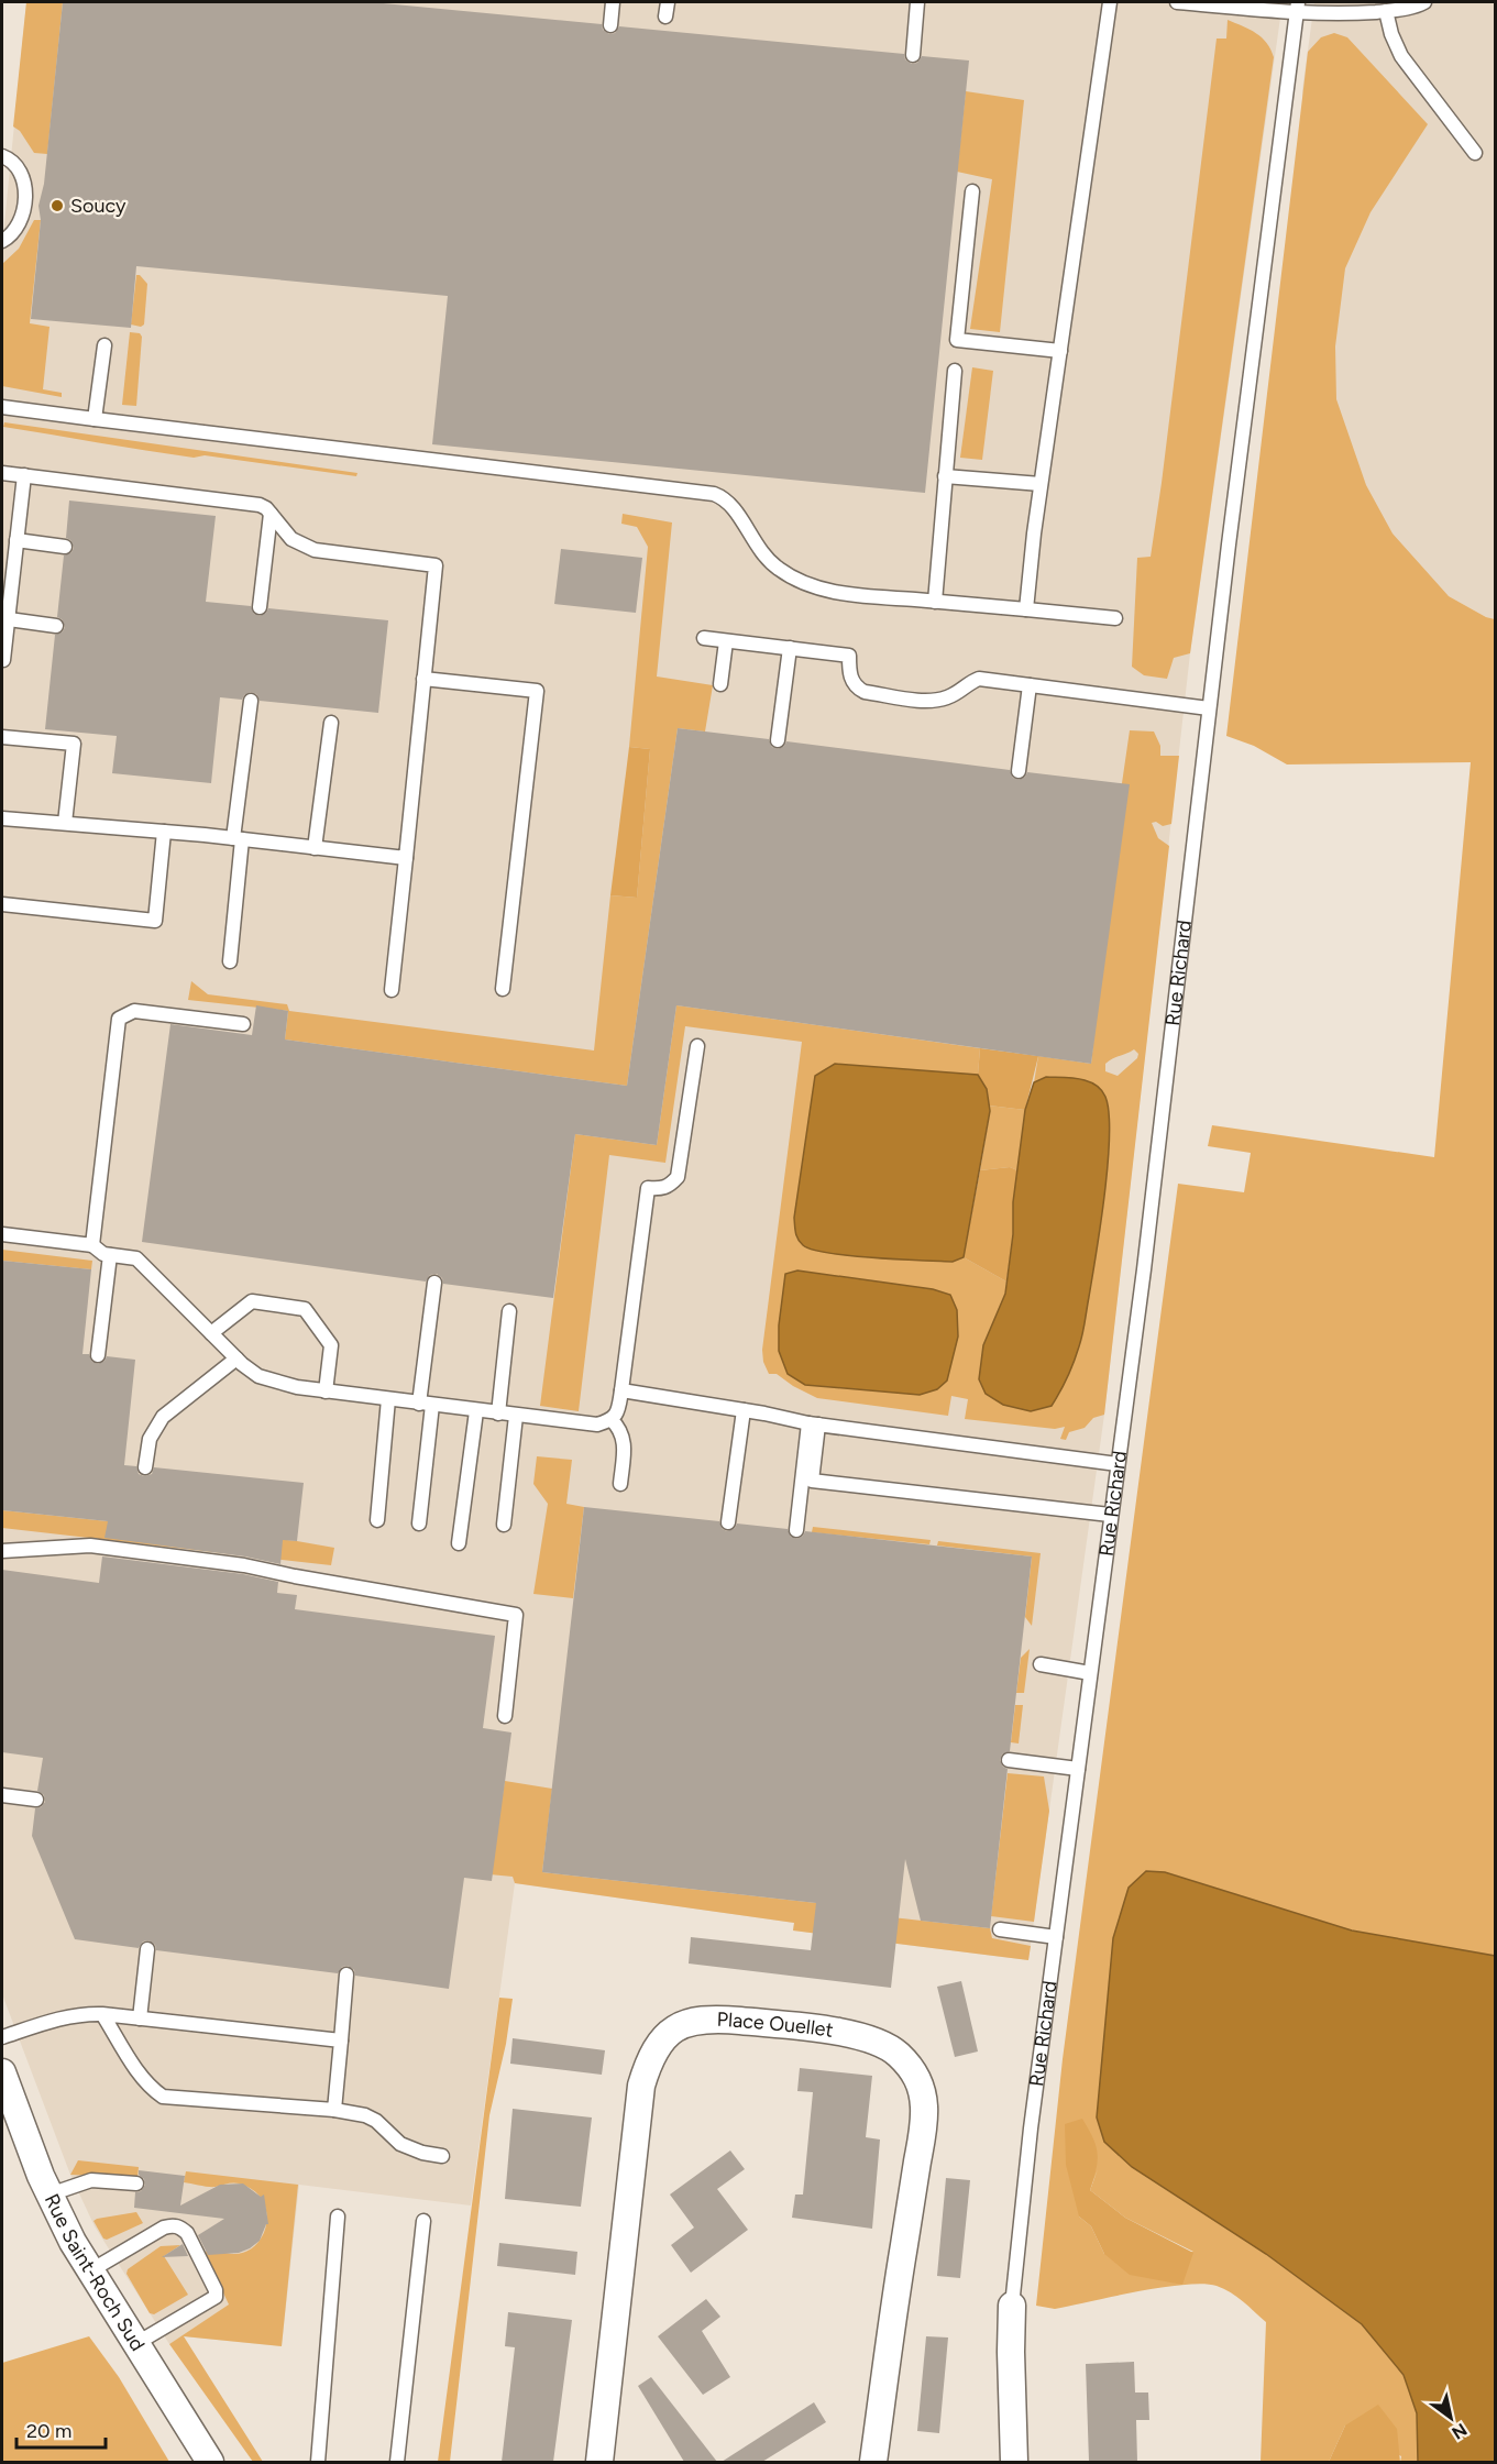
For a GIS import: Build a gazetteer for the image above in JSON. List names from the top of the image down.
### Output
{
  "streets": {
    "street": ["Rue Richard", "Place Ouellet", "Rue Saint-Roch Sud"]
  },
  "places": ["Soucy"],
  "scale_bar": "20 m",
  "north": "bottom right"
}
